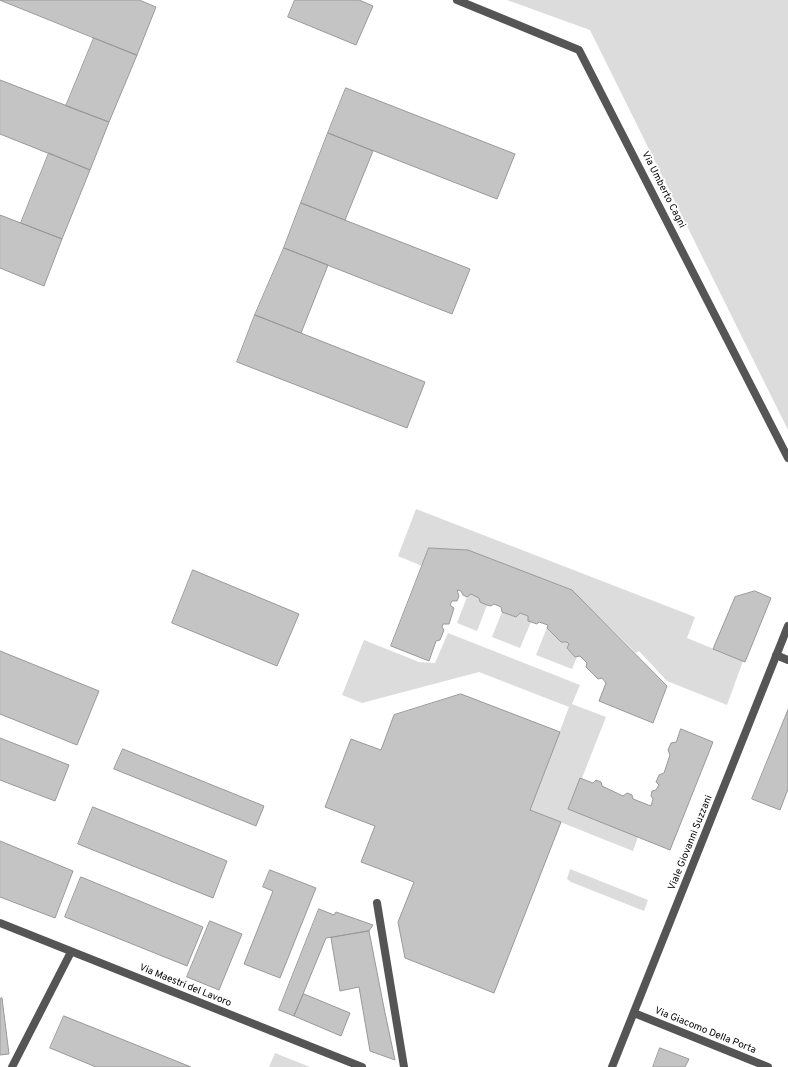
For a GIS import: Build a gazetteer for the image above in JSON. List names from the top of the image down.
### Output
{
  "streets": {
    "street": [
      "Via Umberto Cagni",
      "Viale Giovanni Suzzani",
      "Via Maestri del Lavoro",
      "Via Giacomo Della Porta"
    ]
  },
  "crossings": [
    ["Viale Giovanni Suzzani", "Via Giacomo Della Porta"]
  ]
}
